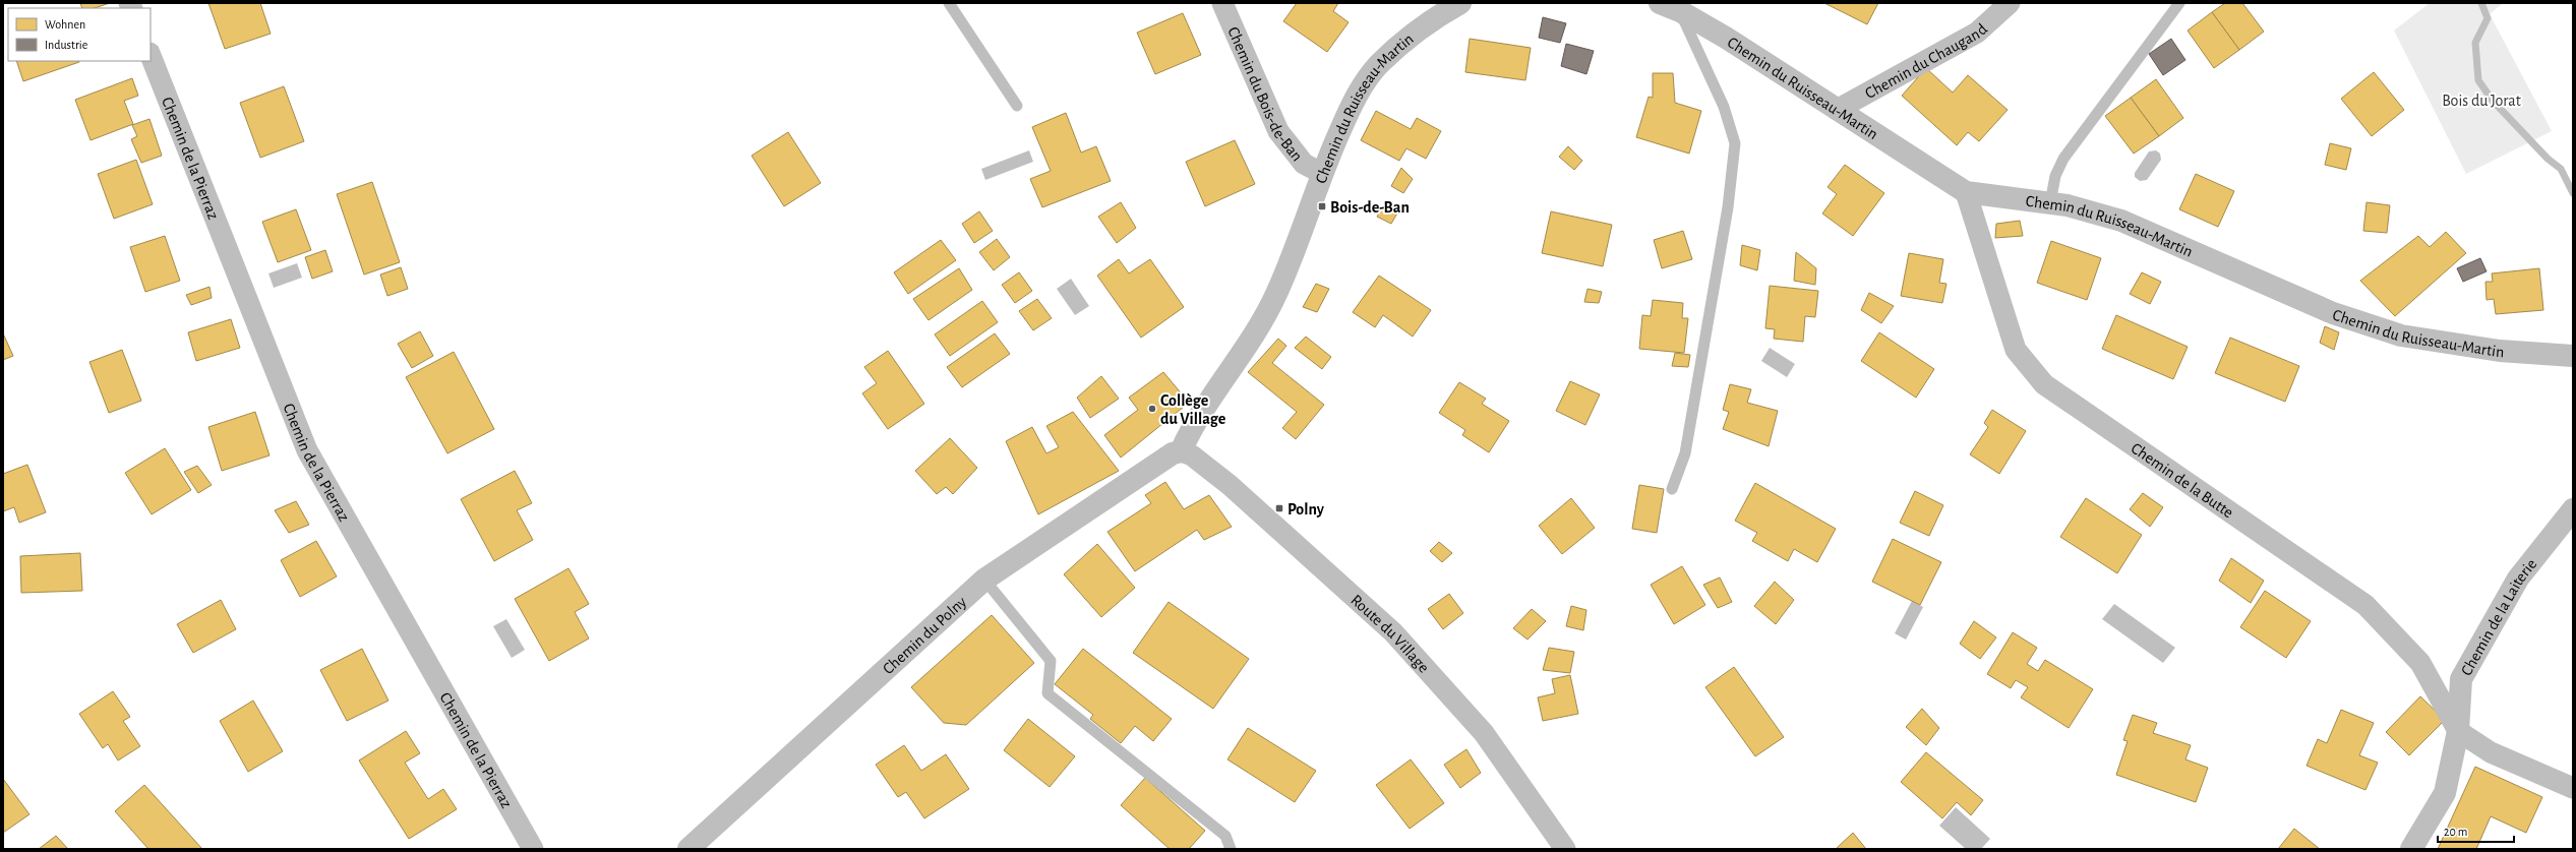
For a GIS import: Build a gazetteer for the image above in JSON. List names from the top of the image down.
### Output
{
  "streets": {
    "street": [
      "Chemin du Chaugand",
      "Chemin du Ruisseau-Martin",
      "Chemin du Bois-de-Ban",
      "Chemin de la Pierraz",
      "Chemin de la Butte",
      "Chemin de la Laiterie",
      "Route du Village",
      "Chemin du Polny"
    ]
  },
  "crossings": [
    ["Chemin du Chaugand", "Chemin du Ruisseau-Martin"],
    ["Chemin du Ruisseau-Martin", "Chemin du Bois-de-Ban"],
    ["Chemin du Ruisseau-Martin", "Chemin de la Butte"],
    ["Chemin du Ruisseau-Martin", "Route du Village"],
    ["Chemin du Ruisseau-Martin", "Chemin du Polny"],
    ["Chemin de la Butte", "Chemin de la Laiterie"],
    ["Route du Village", "Chemin du Polny"]
  ],
  "parks": ["Bois du Jorat"],
  "places": {
    "transit": ["Bois-de-Ban", "Polny"],
    "other": ["Collège du Village"]
  },
  "legend": ["Wohnen", "Industrie"],
  "scale_bar": "20 m"
}
